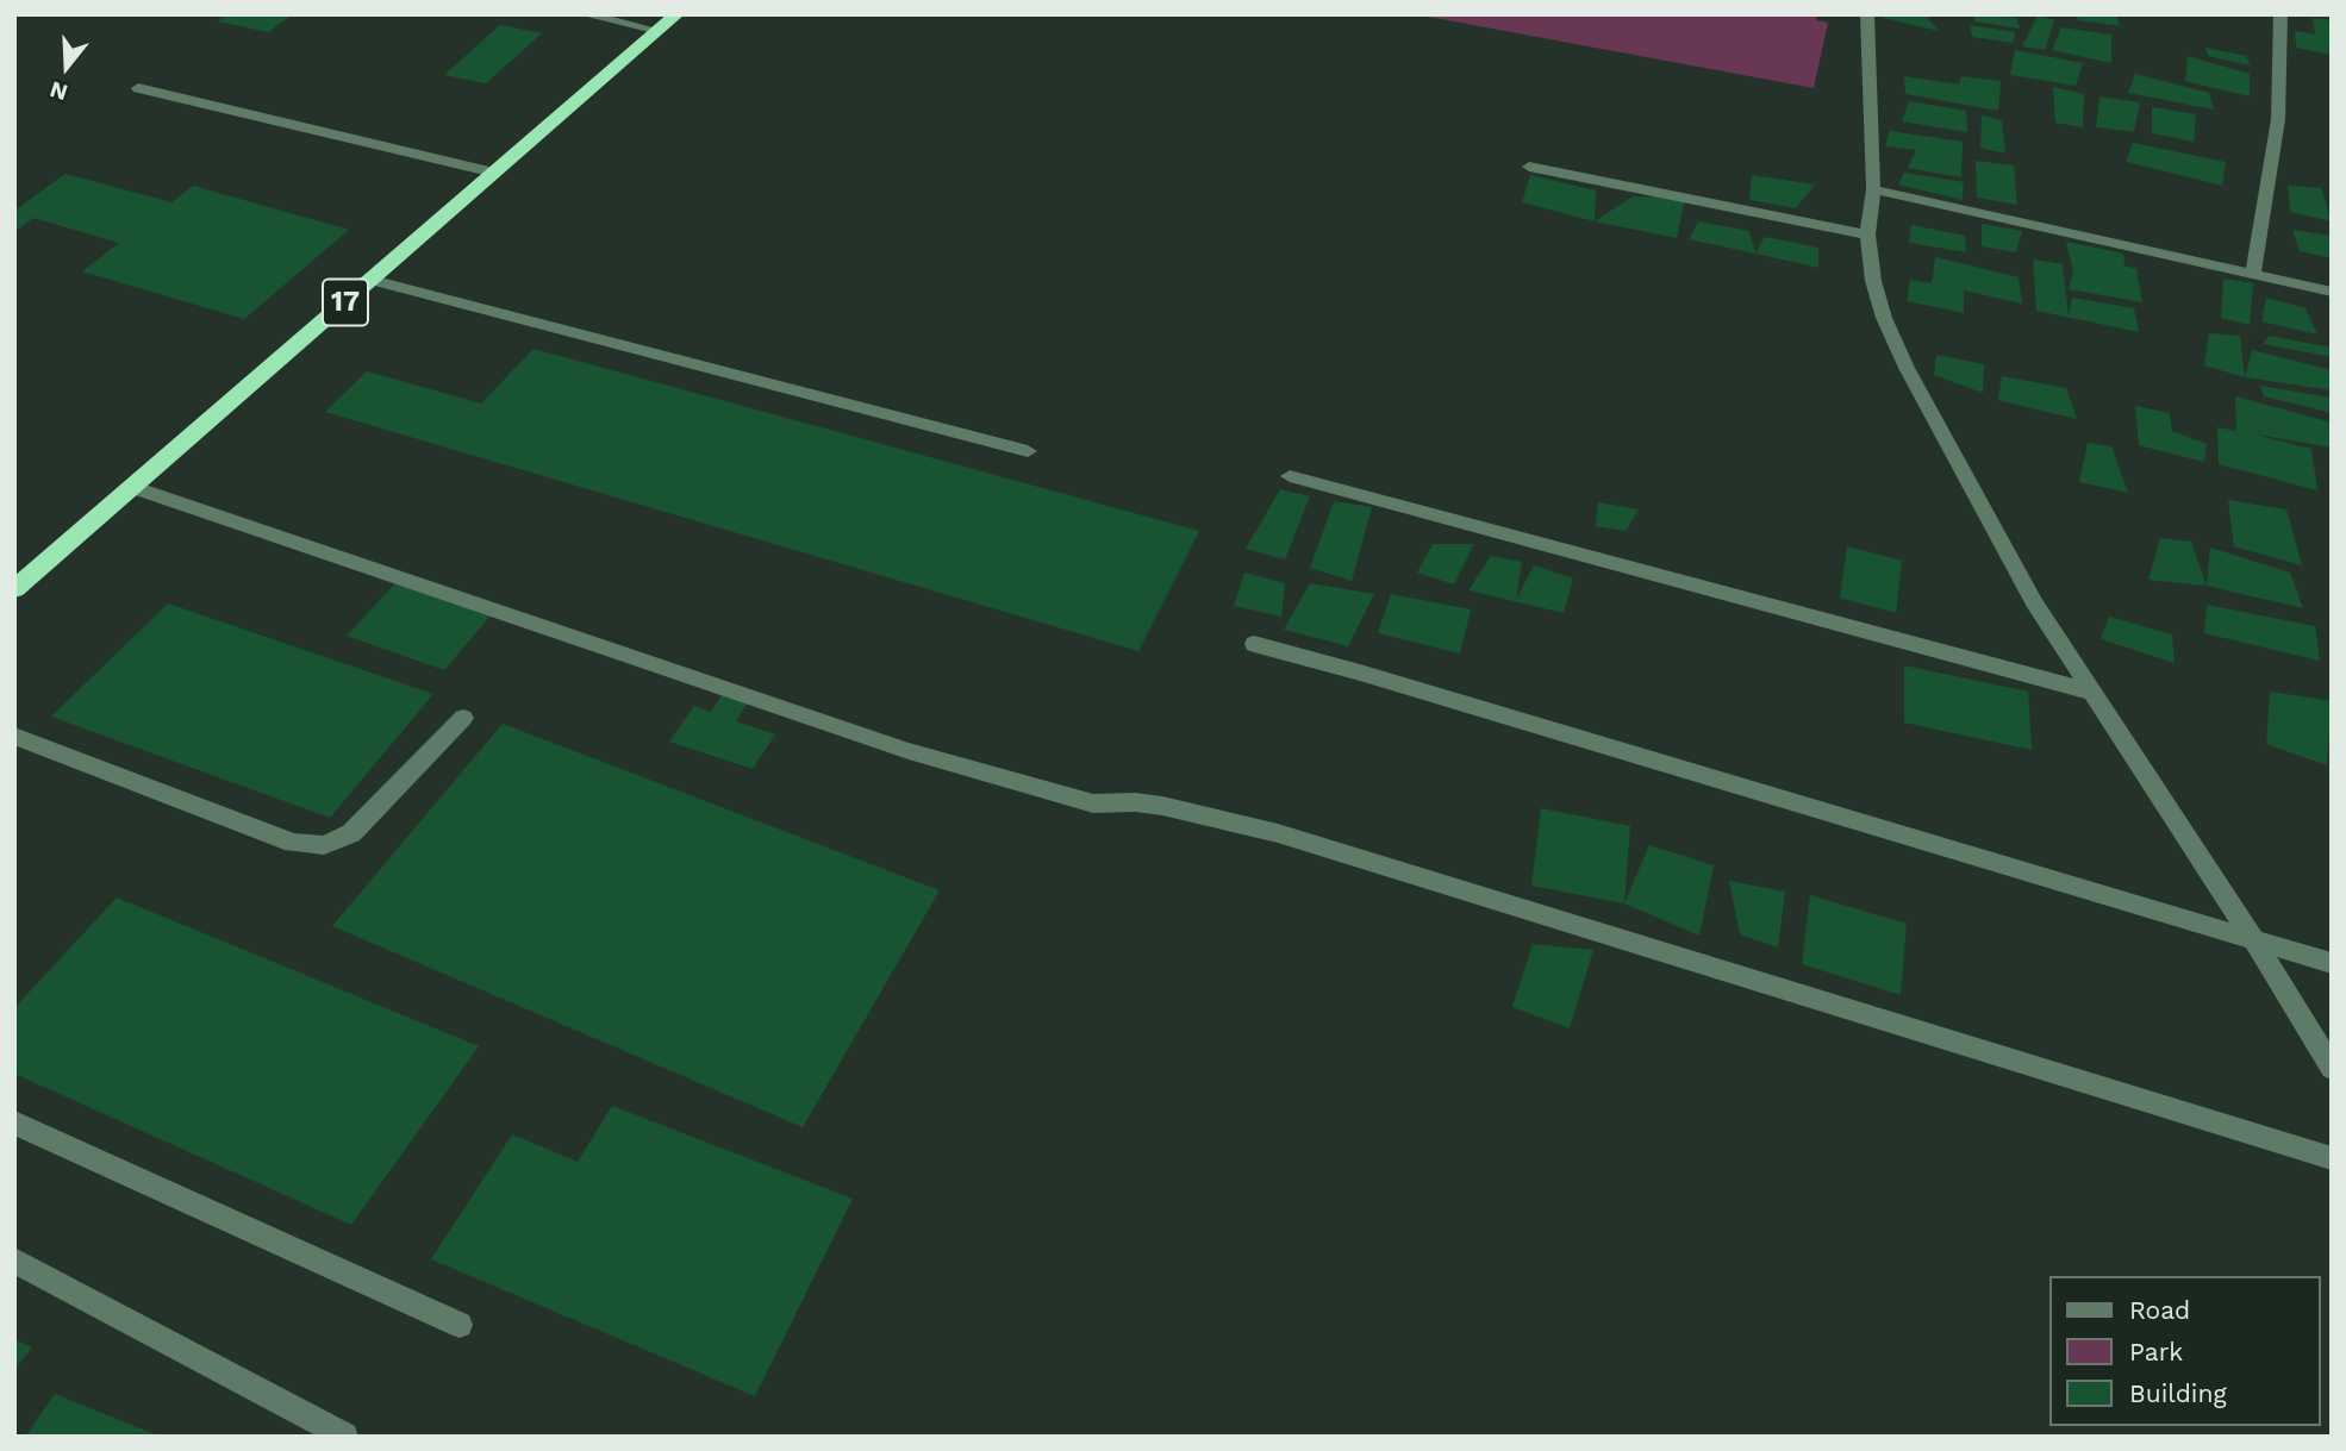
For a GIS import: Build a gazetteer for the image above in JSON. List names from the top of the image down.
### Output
{
  "streets": {
    "highway": ["17"]
  },
  "legend": ["Road", "Park", "Building"],
  "north": "bottom"
}
